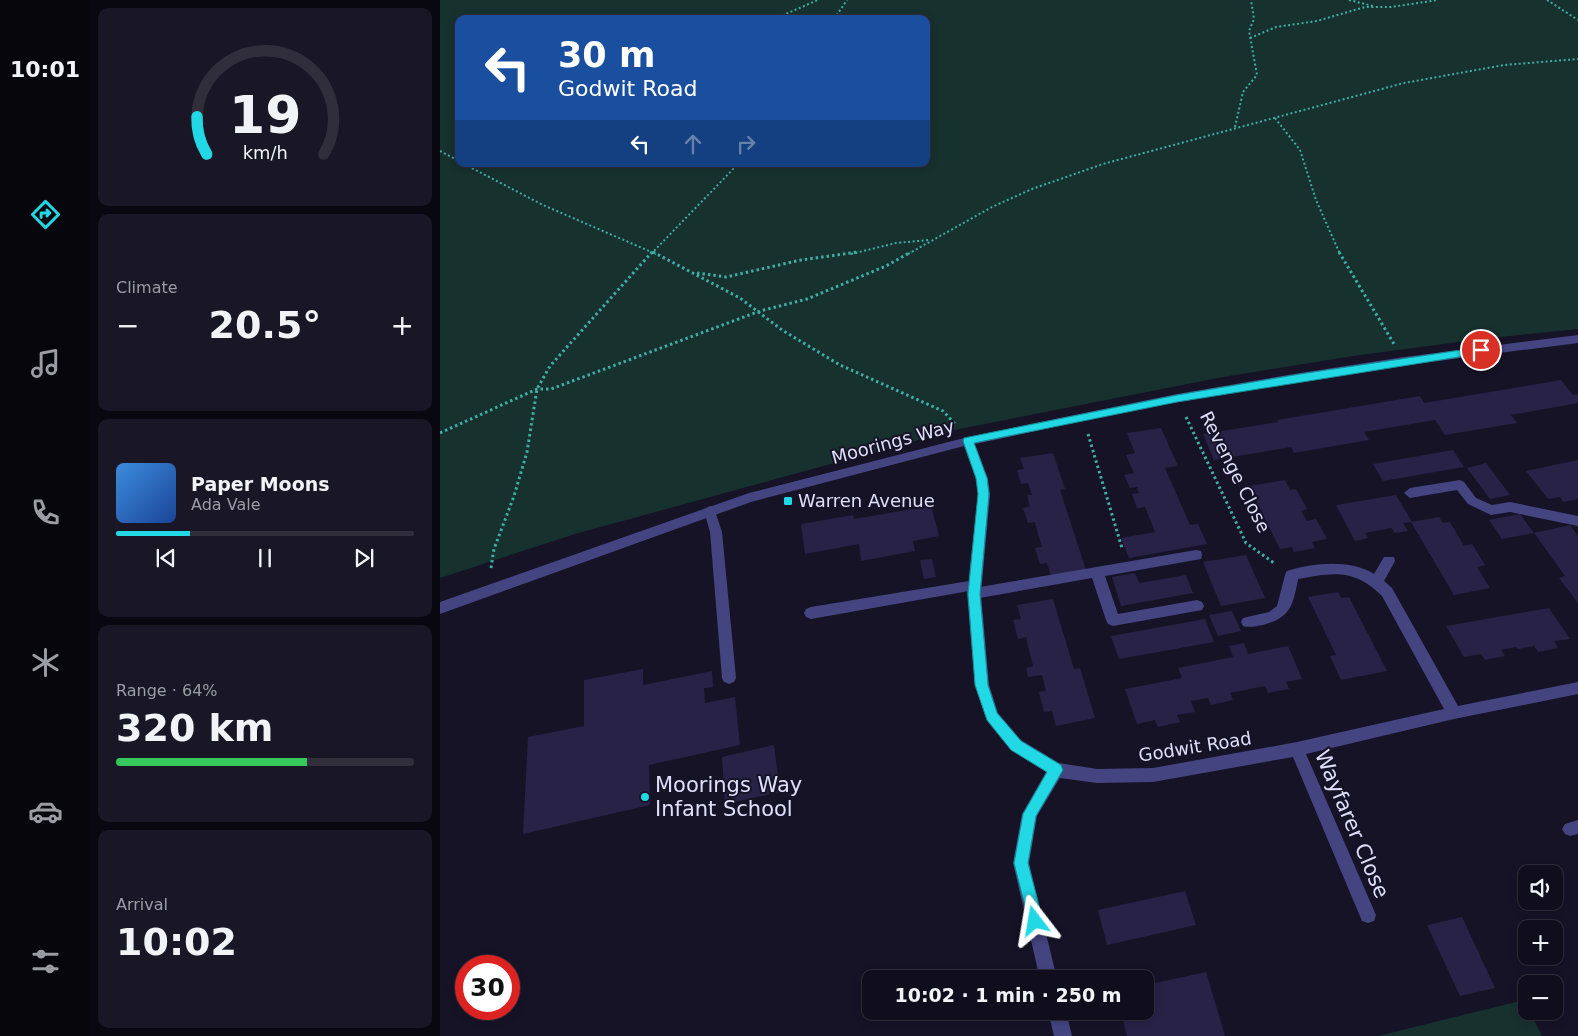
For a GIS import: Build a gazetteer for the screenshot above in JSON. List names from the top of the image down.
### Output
{
  "streets": {
    "street": ["Moorings Way", "Godwit Road", "Wayfarer Close"],
    "path": ["Revenge Close"]
  },
  "crossings": [
    ["Moorings Way", "Revenge Close"],
    ["Moorings Way", "Godwit Road"],
    ["Godwit Road", "Wayfarer Close"]
  ],
  "places": {
    "transit": ["Warren Avenue"],
    "other": ["Moorings Way Infant School"]
  },
  "page": {
    "tabs": "10:01",
    "turn": ["30 m", "Godwit Road"],
    "tile": [
      "Climate",
      ["Range · 64%", "320 km"],
      ["Arrival", "10:02"]
    ],
    "heat": ["−", "20.5°", "+"],
    "song": ["Paper Moons", "Ada Vale"],
    "map_buttons": ["+", "−"],
    "limit": "30",
    "trip": "10:02 · 1 min · 250 m",
    "gauge": ["19", "km/h"]
  }
}
